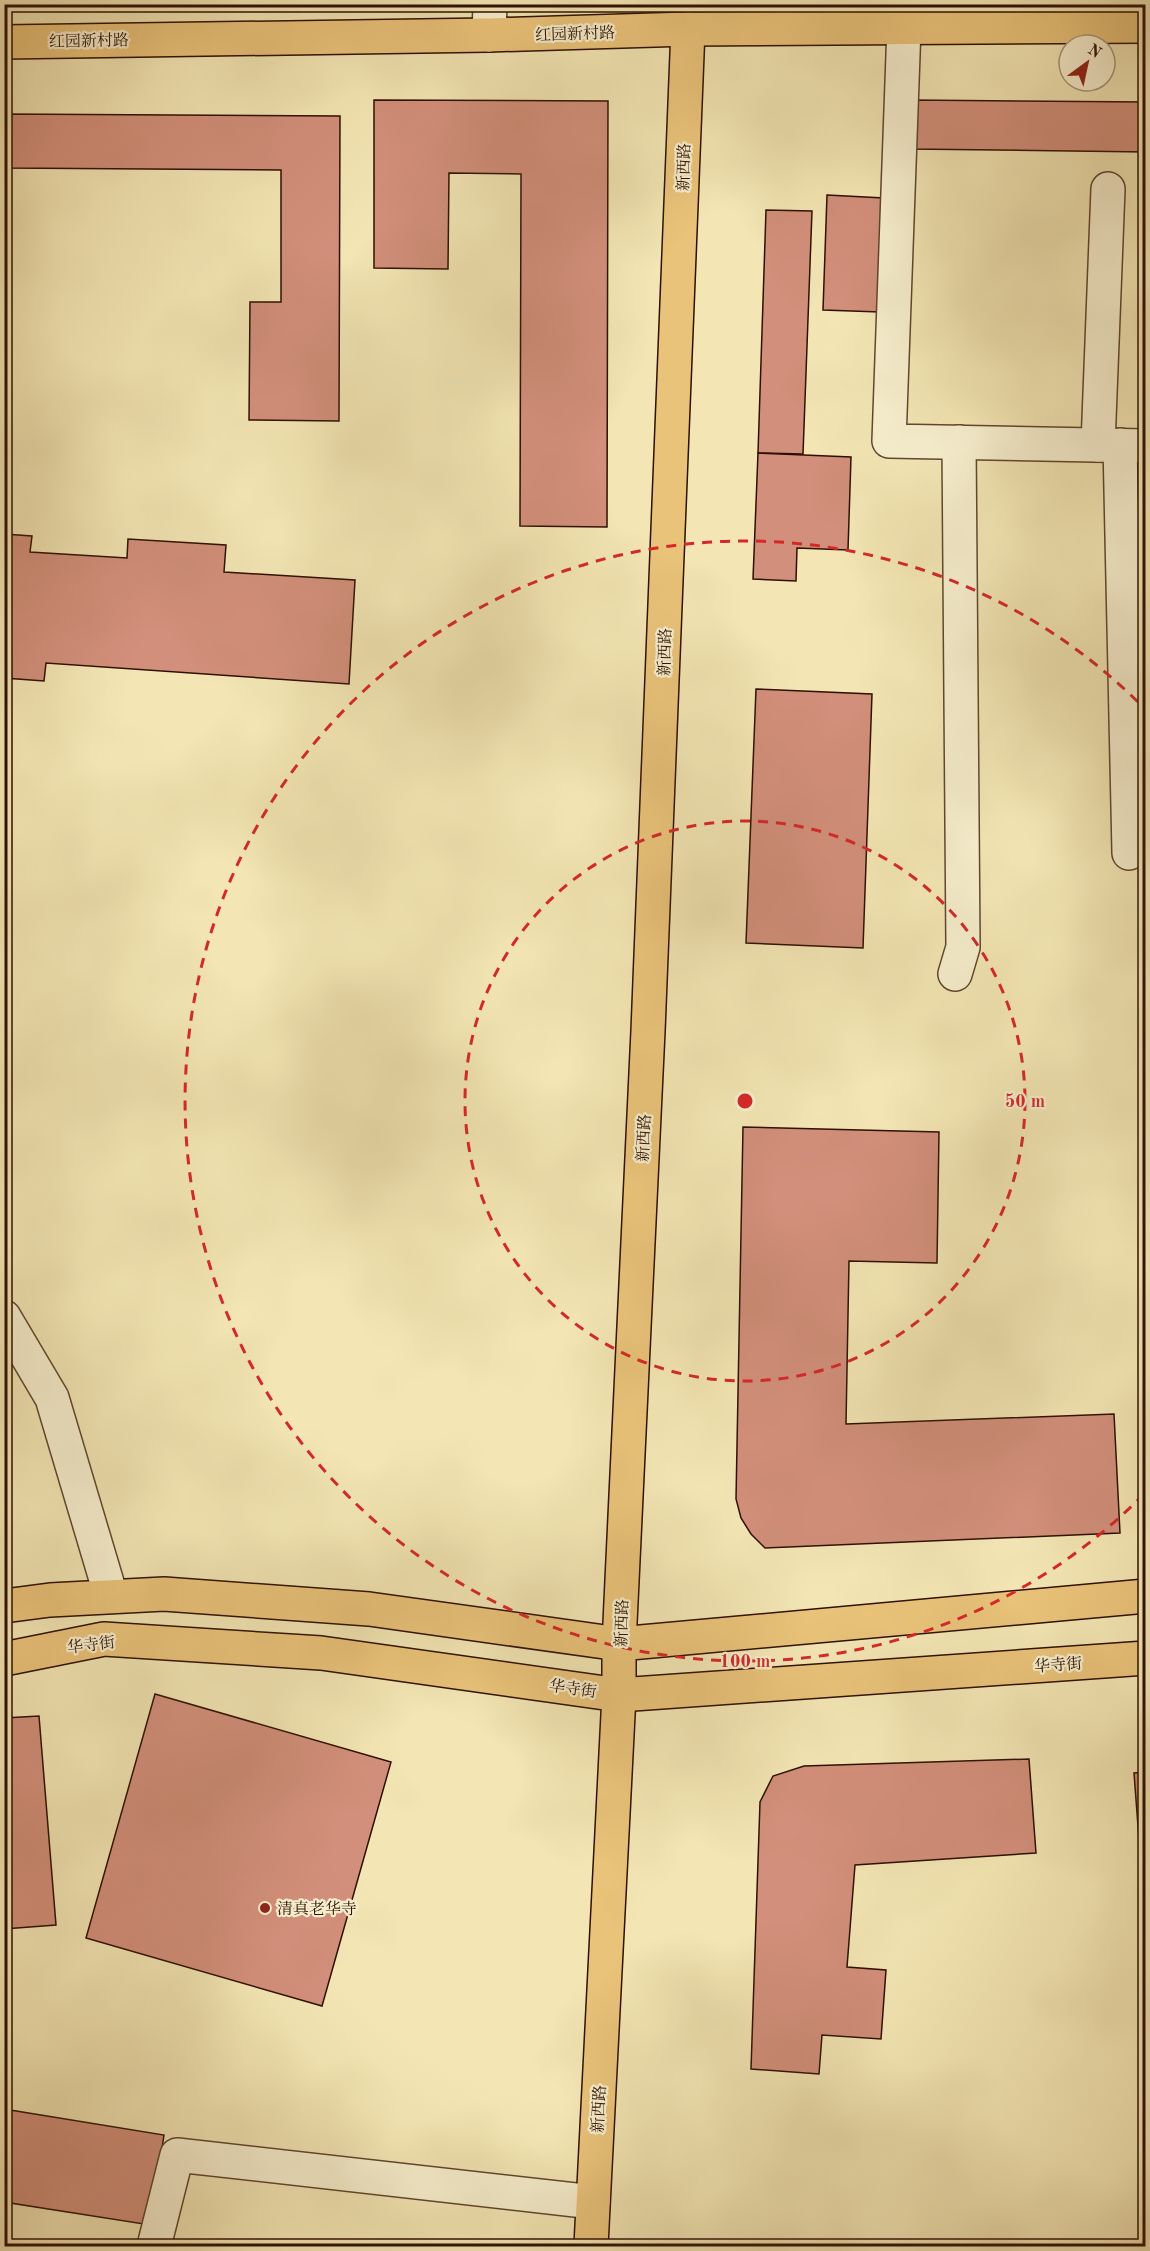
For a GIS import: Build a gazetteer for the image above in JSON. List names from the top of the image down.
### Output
{
  "streets": {
    "main road": ["红园新村路", "新西路", "华寺街"]
  },
  "crossings": [
    ["红园新村路", "新西路"],
    ["新西路", "华寺街"]
  ],
  "places": ["清真老华寺"],
  "north": "top right",
  "rings": ["50 m", "100 m"]
}
